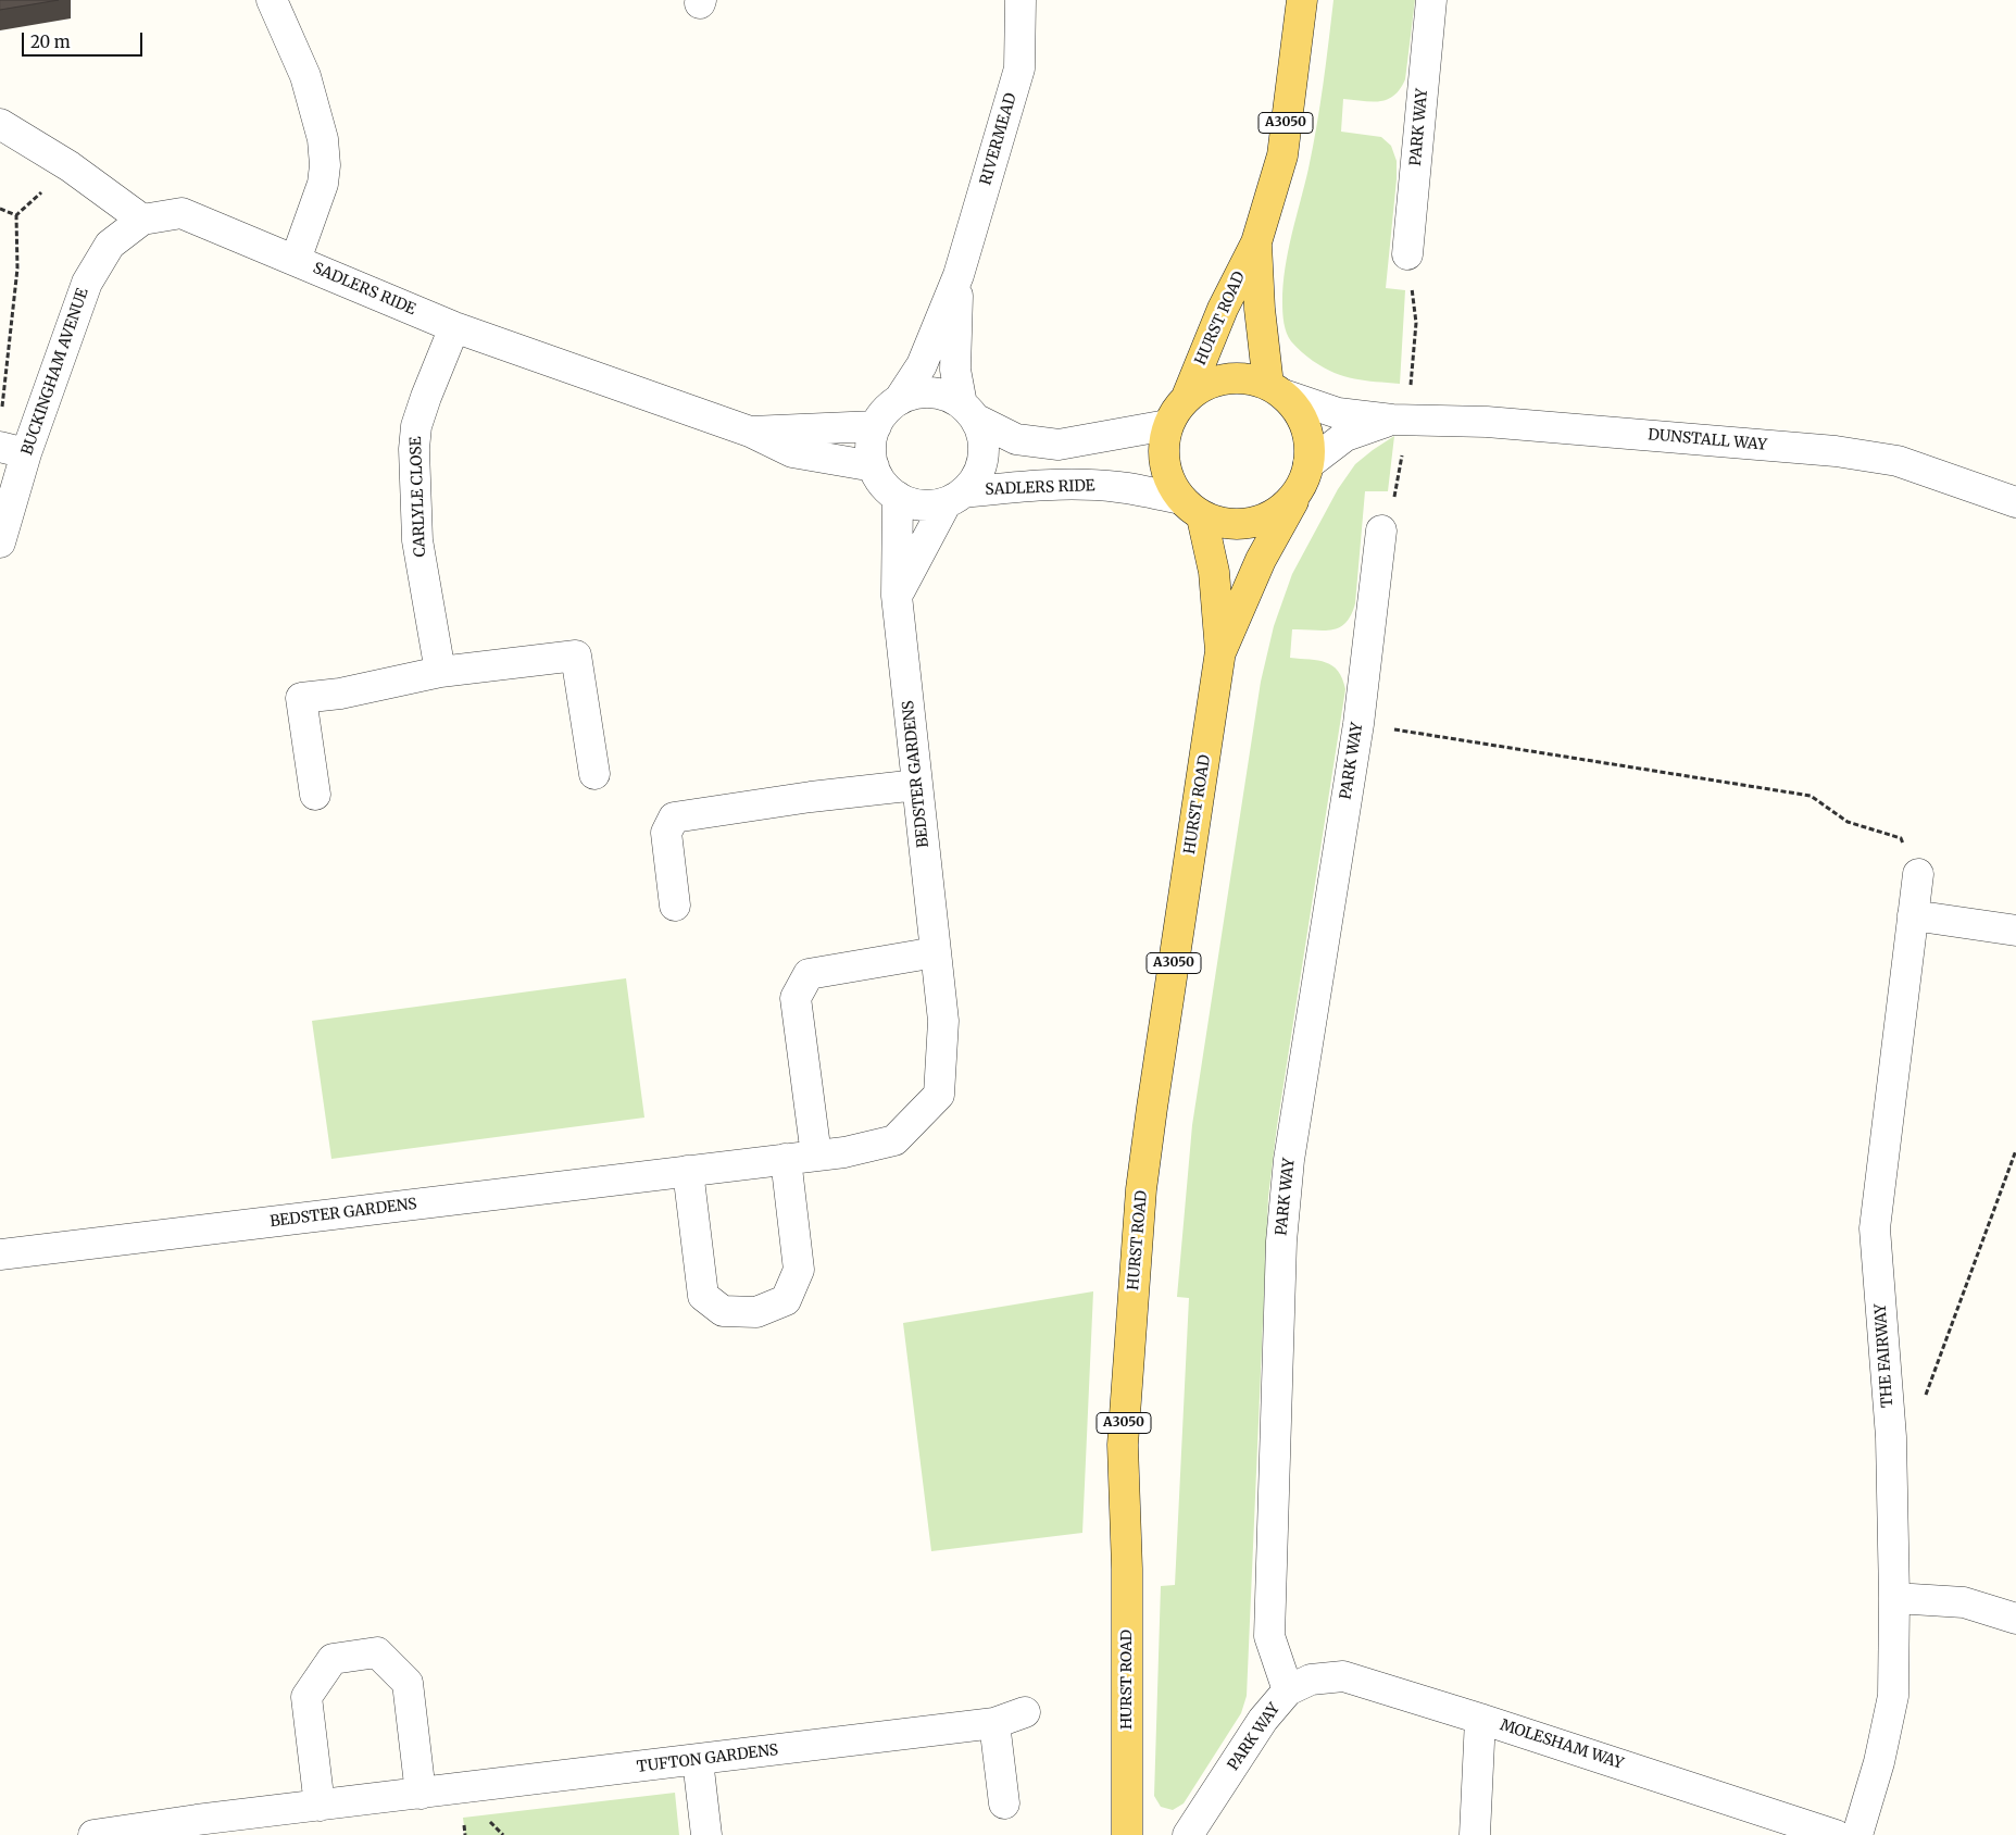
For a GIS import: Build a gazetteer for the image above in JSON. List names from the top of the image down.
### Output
{
  "streets": {
    "main road": ["A3050", "HURST ROAD"],
    "street": [
      "PARK WAY",
      "RIVERMEAD",
      "SADLERS RIDE",
      "BUCKINGHAM AVENUE",
      "DUNSTALL WAY",
      "CARLYLE CLOSE",
      "BEDSTER GARDENS",
      "THE FAIRWAY",
      "MOLESHAM WAY",
      "TUFTON GARDENS"
    ]
  },
  "crossings": [
    ["PARK WAY", "MOLESHAM WAY"],
    ["RIVERMEAD", "SADLERS RIDE"],
    ["RIVERMEAD", "BEDSTER GARDENS"],
    ["SADLERS RIDE", "HURST ROAD"],
    ["SADLERS RIDE", "BUCKINGHAM AVENUE"],
    ["SADLERS RIDE", "DUNSTALL WAY"],
    ["SADLERS RIDE", "CARLYLE CLOSE"],
    ["SADLERS RIDE", "BEDSTER GARDENS"],
    ["HURST ROAD", "DUNSTALL WAY"]
  ],
  "scale_bar": "20 m"
}
